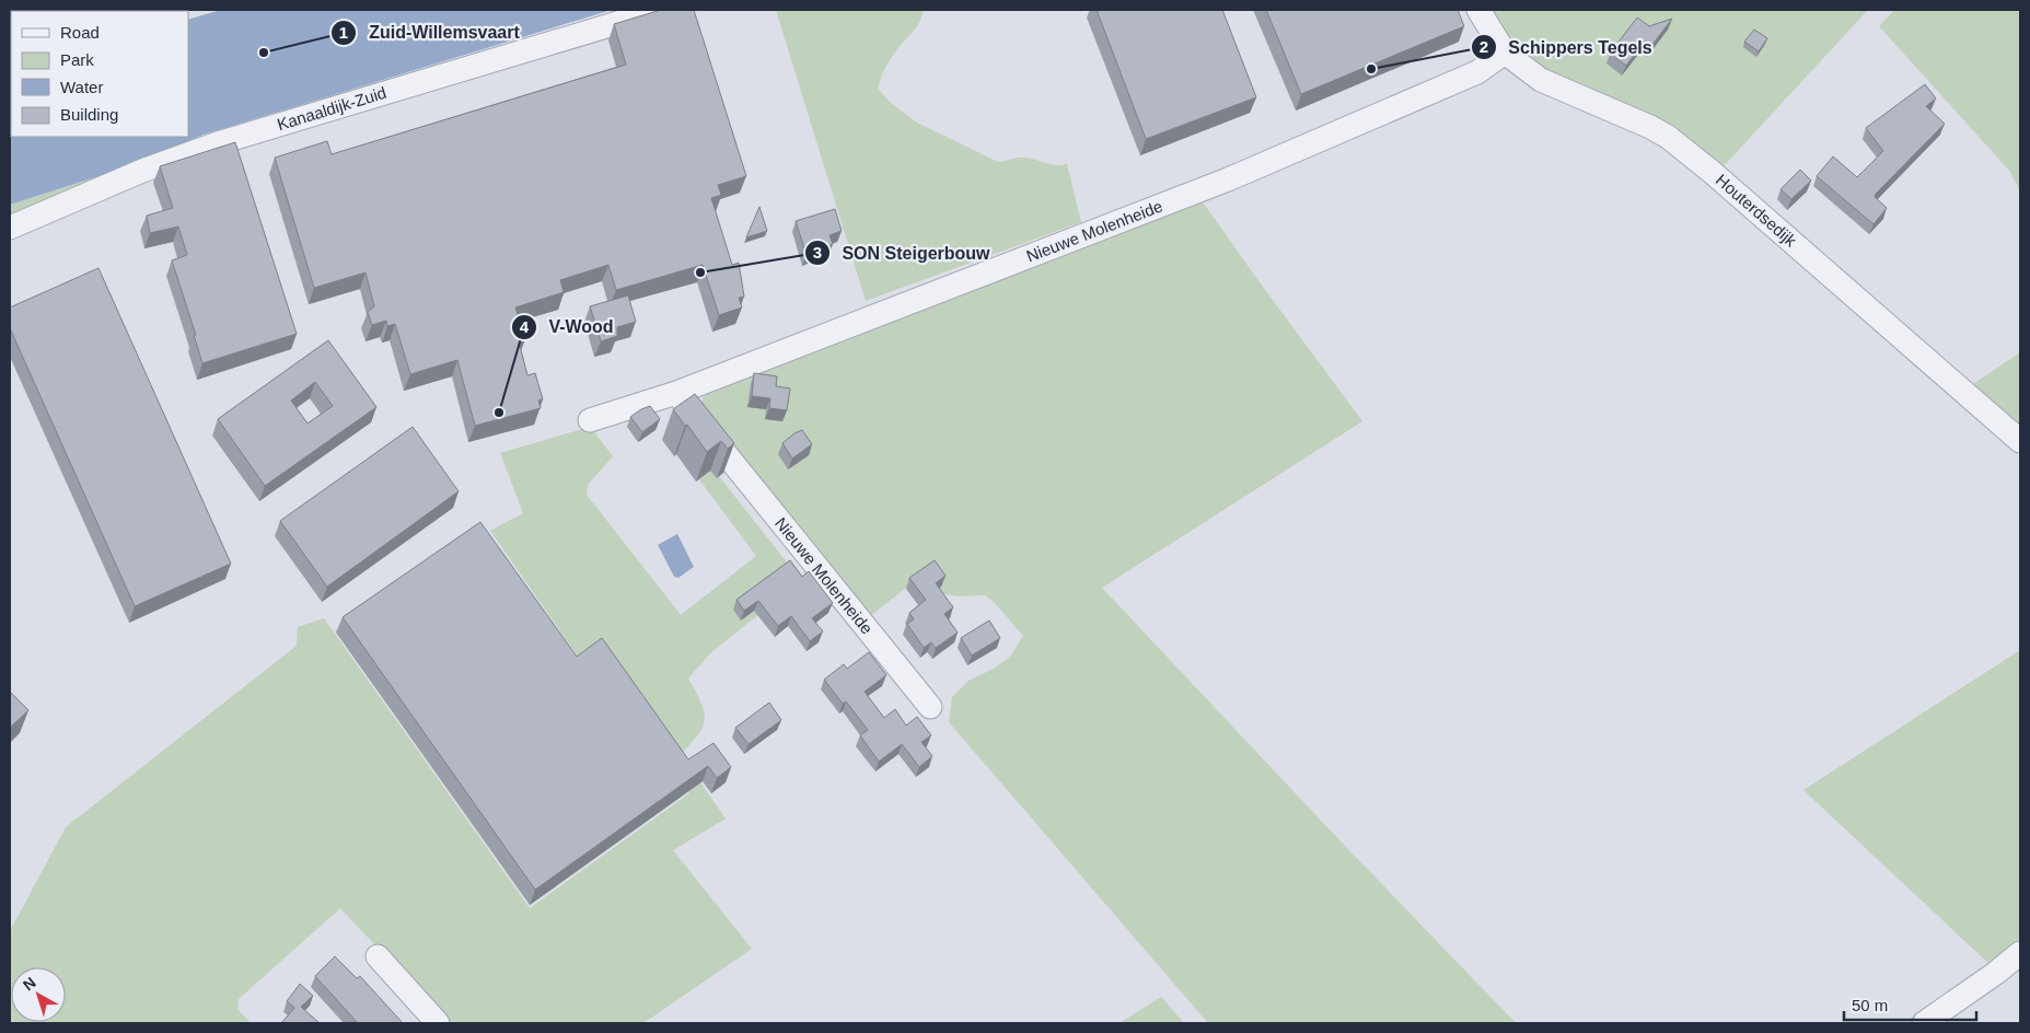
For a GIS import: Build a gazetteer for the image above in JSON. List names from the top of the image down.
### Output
{
  "streets": {
    "street": ["Kanaaldijk-Zuid", "Houterdsedijk", "Nieuwe Molenheide"]
  },
  "crossings": [
    ["Houterdsedijk", "Nieuwe Molenheide"]
  ],
  "places": [
    "Zuid-Willemsvaart",
    "Schippers Tegels",
    "SON Steigerbouw",
    "V-Wood"
  ],
  "legend": [
    "Road",
    "Park",
    "Water",
    "Building"
  ],
  "scale_bar": "50 m",
  "north": "top left"
}
